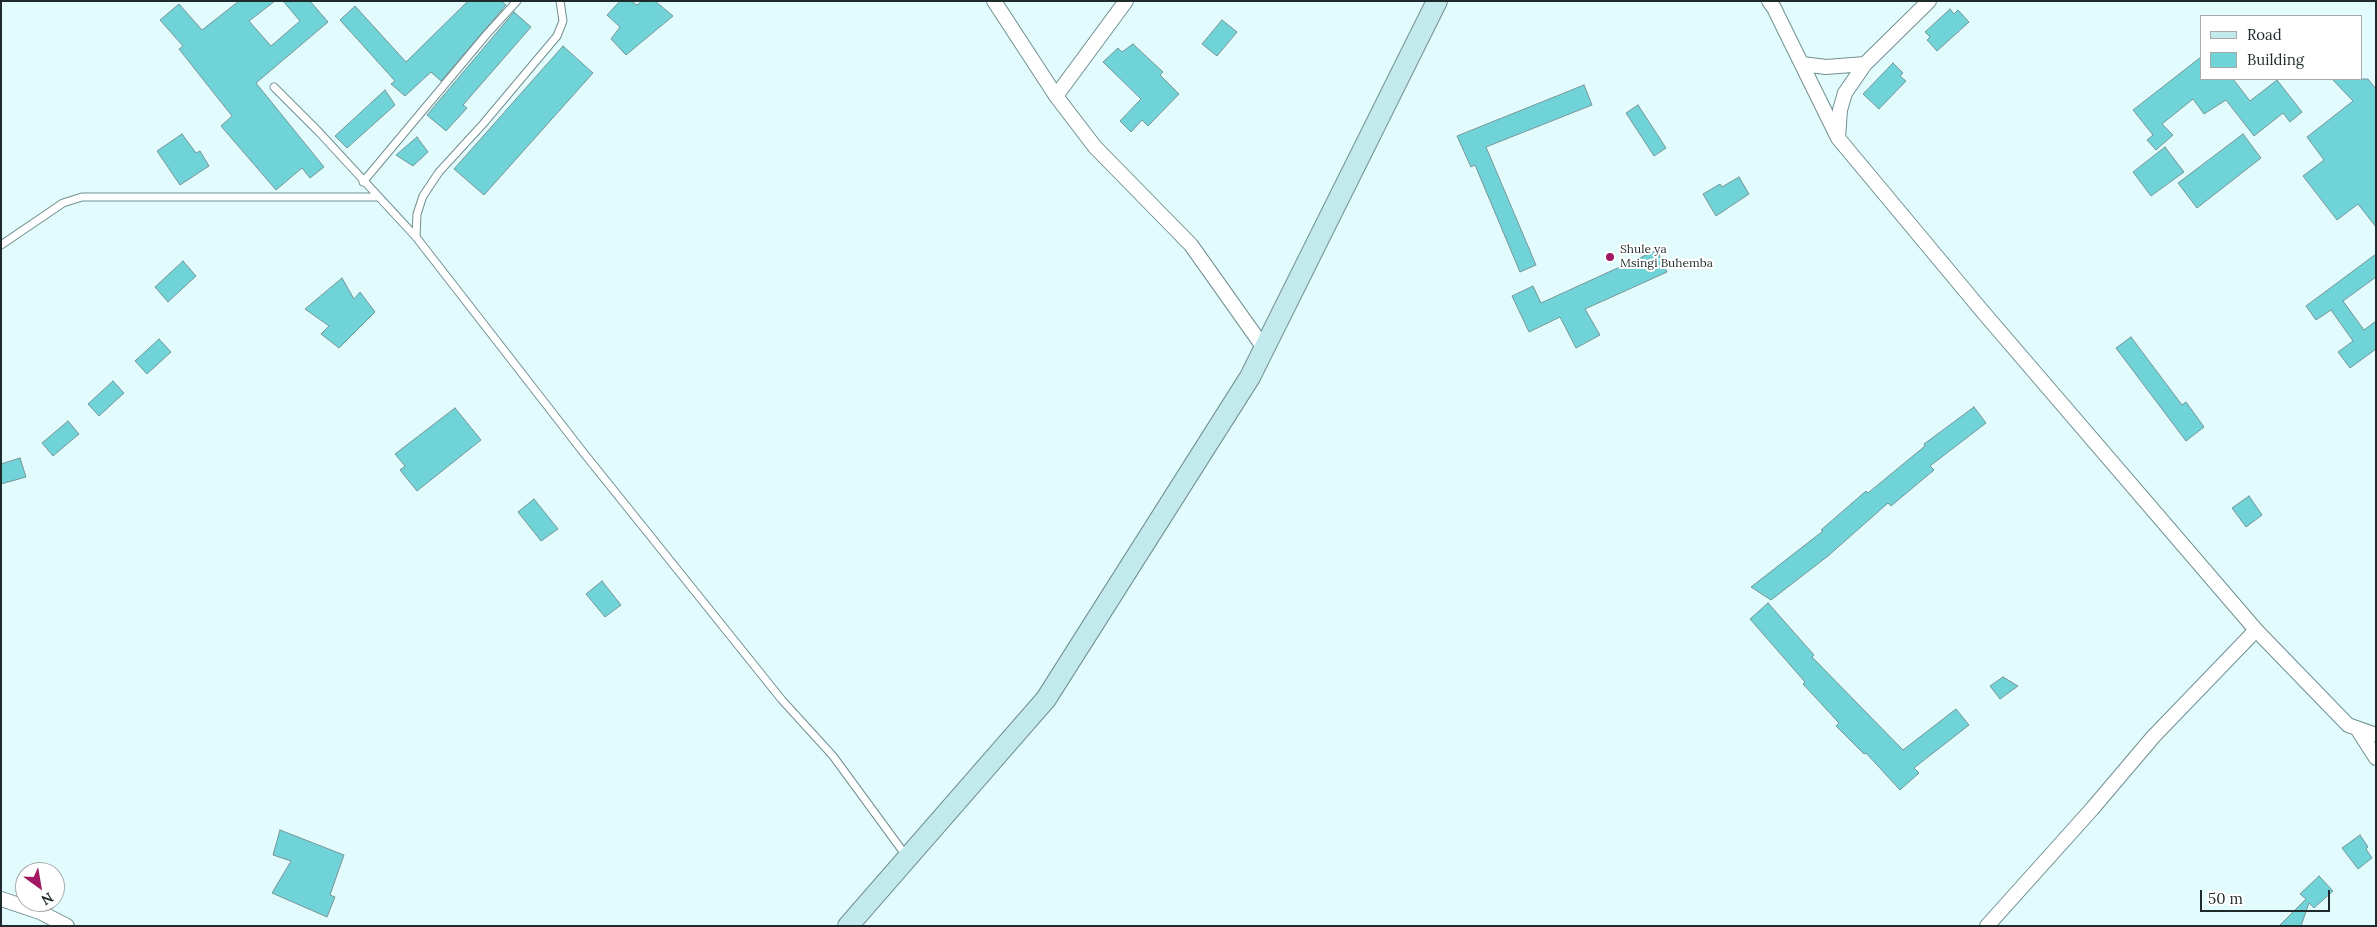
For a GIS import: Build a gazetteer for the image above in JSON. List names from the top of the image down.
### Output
{
  "places": ["Shule ya Msingi Buhemba"],
  "legend": ["Road", "Building"],
  "scale_bar": "50 m",
  "north": "bottom right"
}
